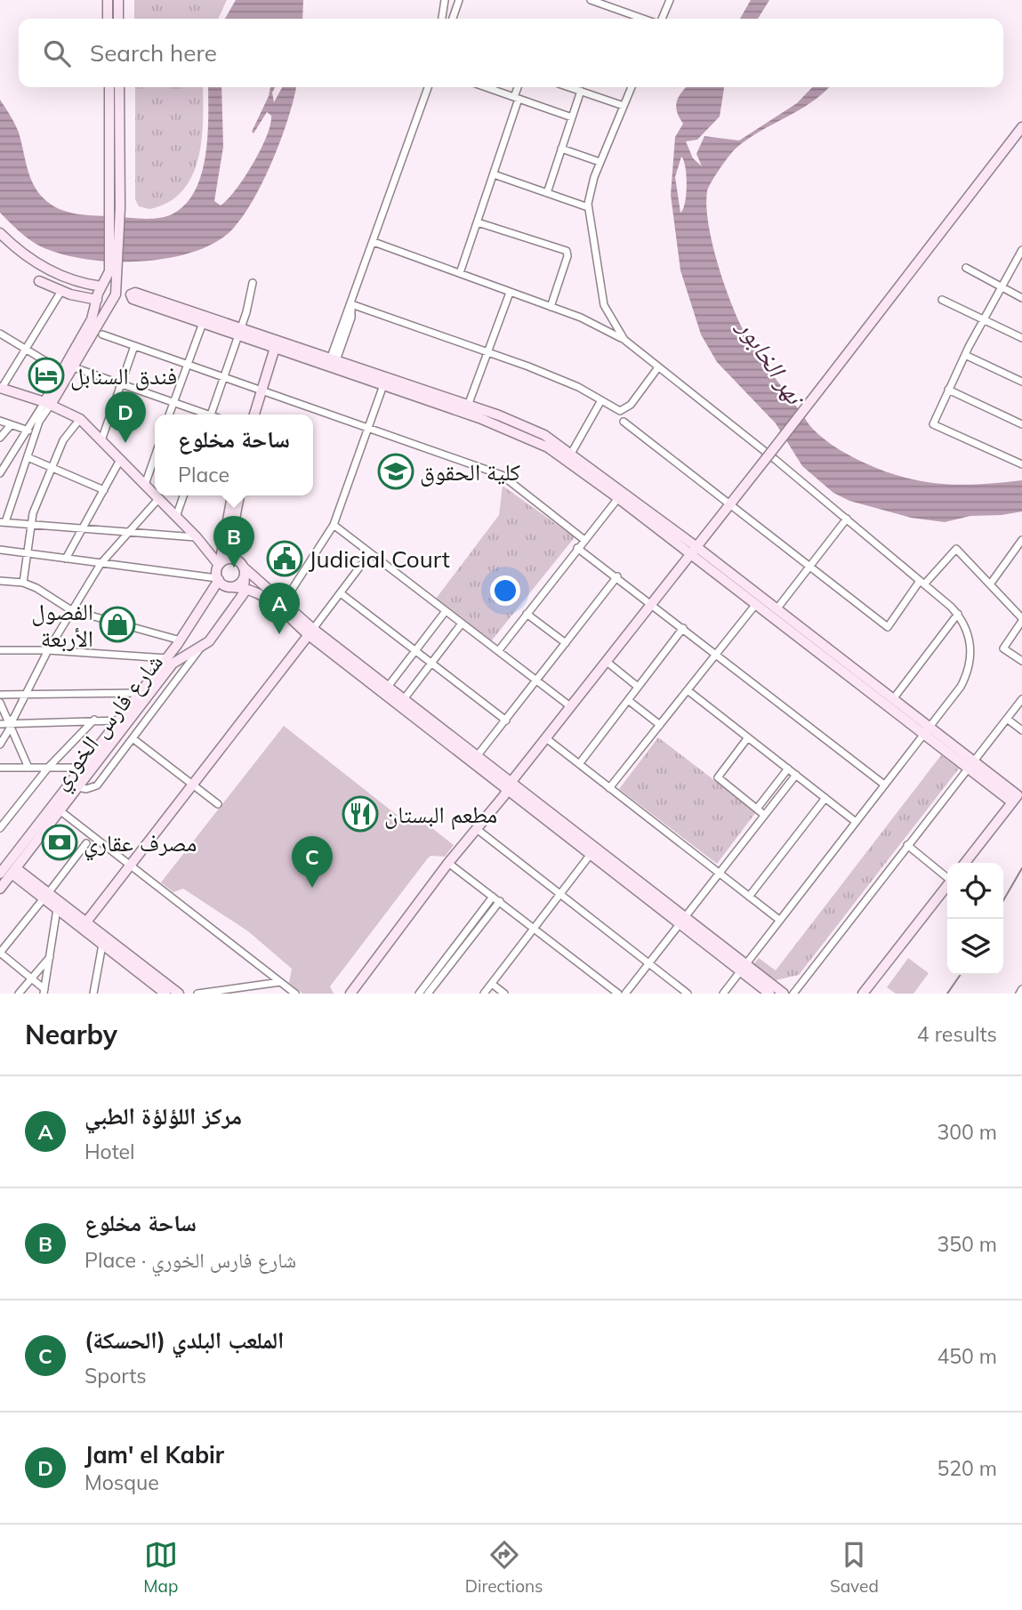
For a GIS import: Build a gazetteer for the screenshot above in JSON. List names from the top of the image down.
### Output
{
  "streets": {
    "street": ["شارع فارس الخوري"]
  },
  "water": ["نهر الخابور"],
  "places": {
    "hotel": ["فندق السنابل"],
    "school or university": ["كلية الحقوق"],
    "public building": ["Judicial Court"],
    "shop": ["الفصول الأربعة"],
    "restaurant": ["مطعم البستان"],
    "bank": ["مصرف عقاري"]
  },
  "page": {
    "search": "Search here",
    "pins": [
      "D",
      "B",
      "A",
      "C"
    ],
    "popup": ["ساحة مخلوع", "Place"],
    "heading": ["Nearby", "4 results"],
    "list": [
      {
        "mark": "A",
        "name": "مركز اللؤلؤة الطبي",
        "note": "Hotel",
        "value": "300 m"
      },
      {
        "mark": "B",
        "name": "ساحة مخلوع",
        "note": "Place · شارع فارس الخوري",
        "value": "350 m"
      },
      {
        "mark": "C",
        "name": "الملعب البلدي (الحسكة)",
        "note": "Sports",
        "value": "450 m"
      },
      {
        "mark": "D",
        "name": "Jam' el Kabir",
        "note": "Mosque",
        "value": "520 m"
      }
    ],
    "nav": ["Map", "Directions", "Saved"]
  }
}
